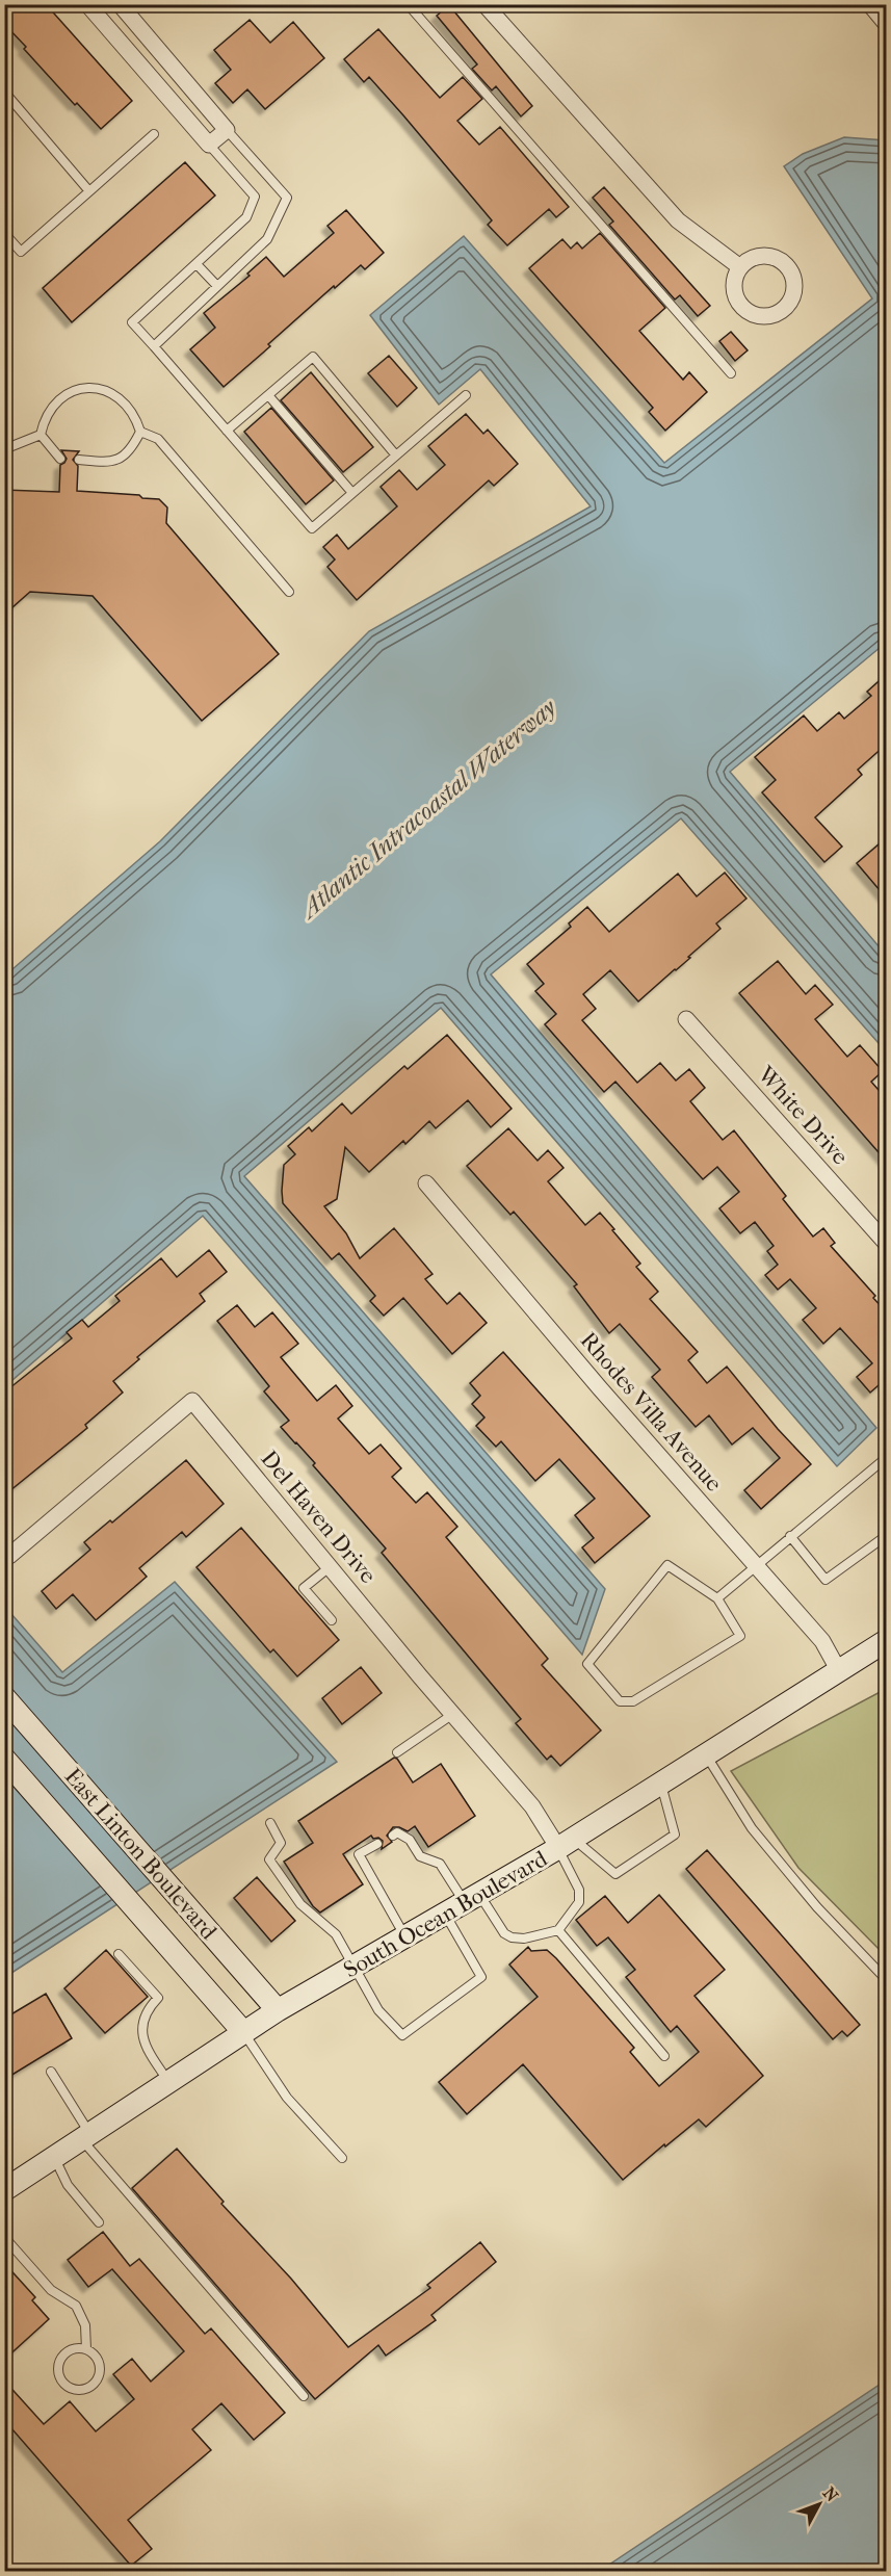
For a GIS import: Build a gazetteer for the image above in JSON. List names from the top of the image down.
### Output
{
  "streets": {
    "main road": ["East Linton Boulevard", "South Ocean Boulevard"],
    "street": ["White Drive", "Rhodes Villa Avenue", "Del Haven Drive"]
  },
  "crossings": [
    ["Rhodes Villa Avenue", "South Ocean Boulevard"],
    ["Del Haven Drive", "South Ocean Boulevard"],
    ["East Linton Boulevard", "South Ocean Boulevard"]
  ],
  "water": ["Atlantic Intracoastal Waterway"],
  "north": "top right"
}
